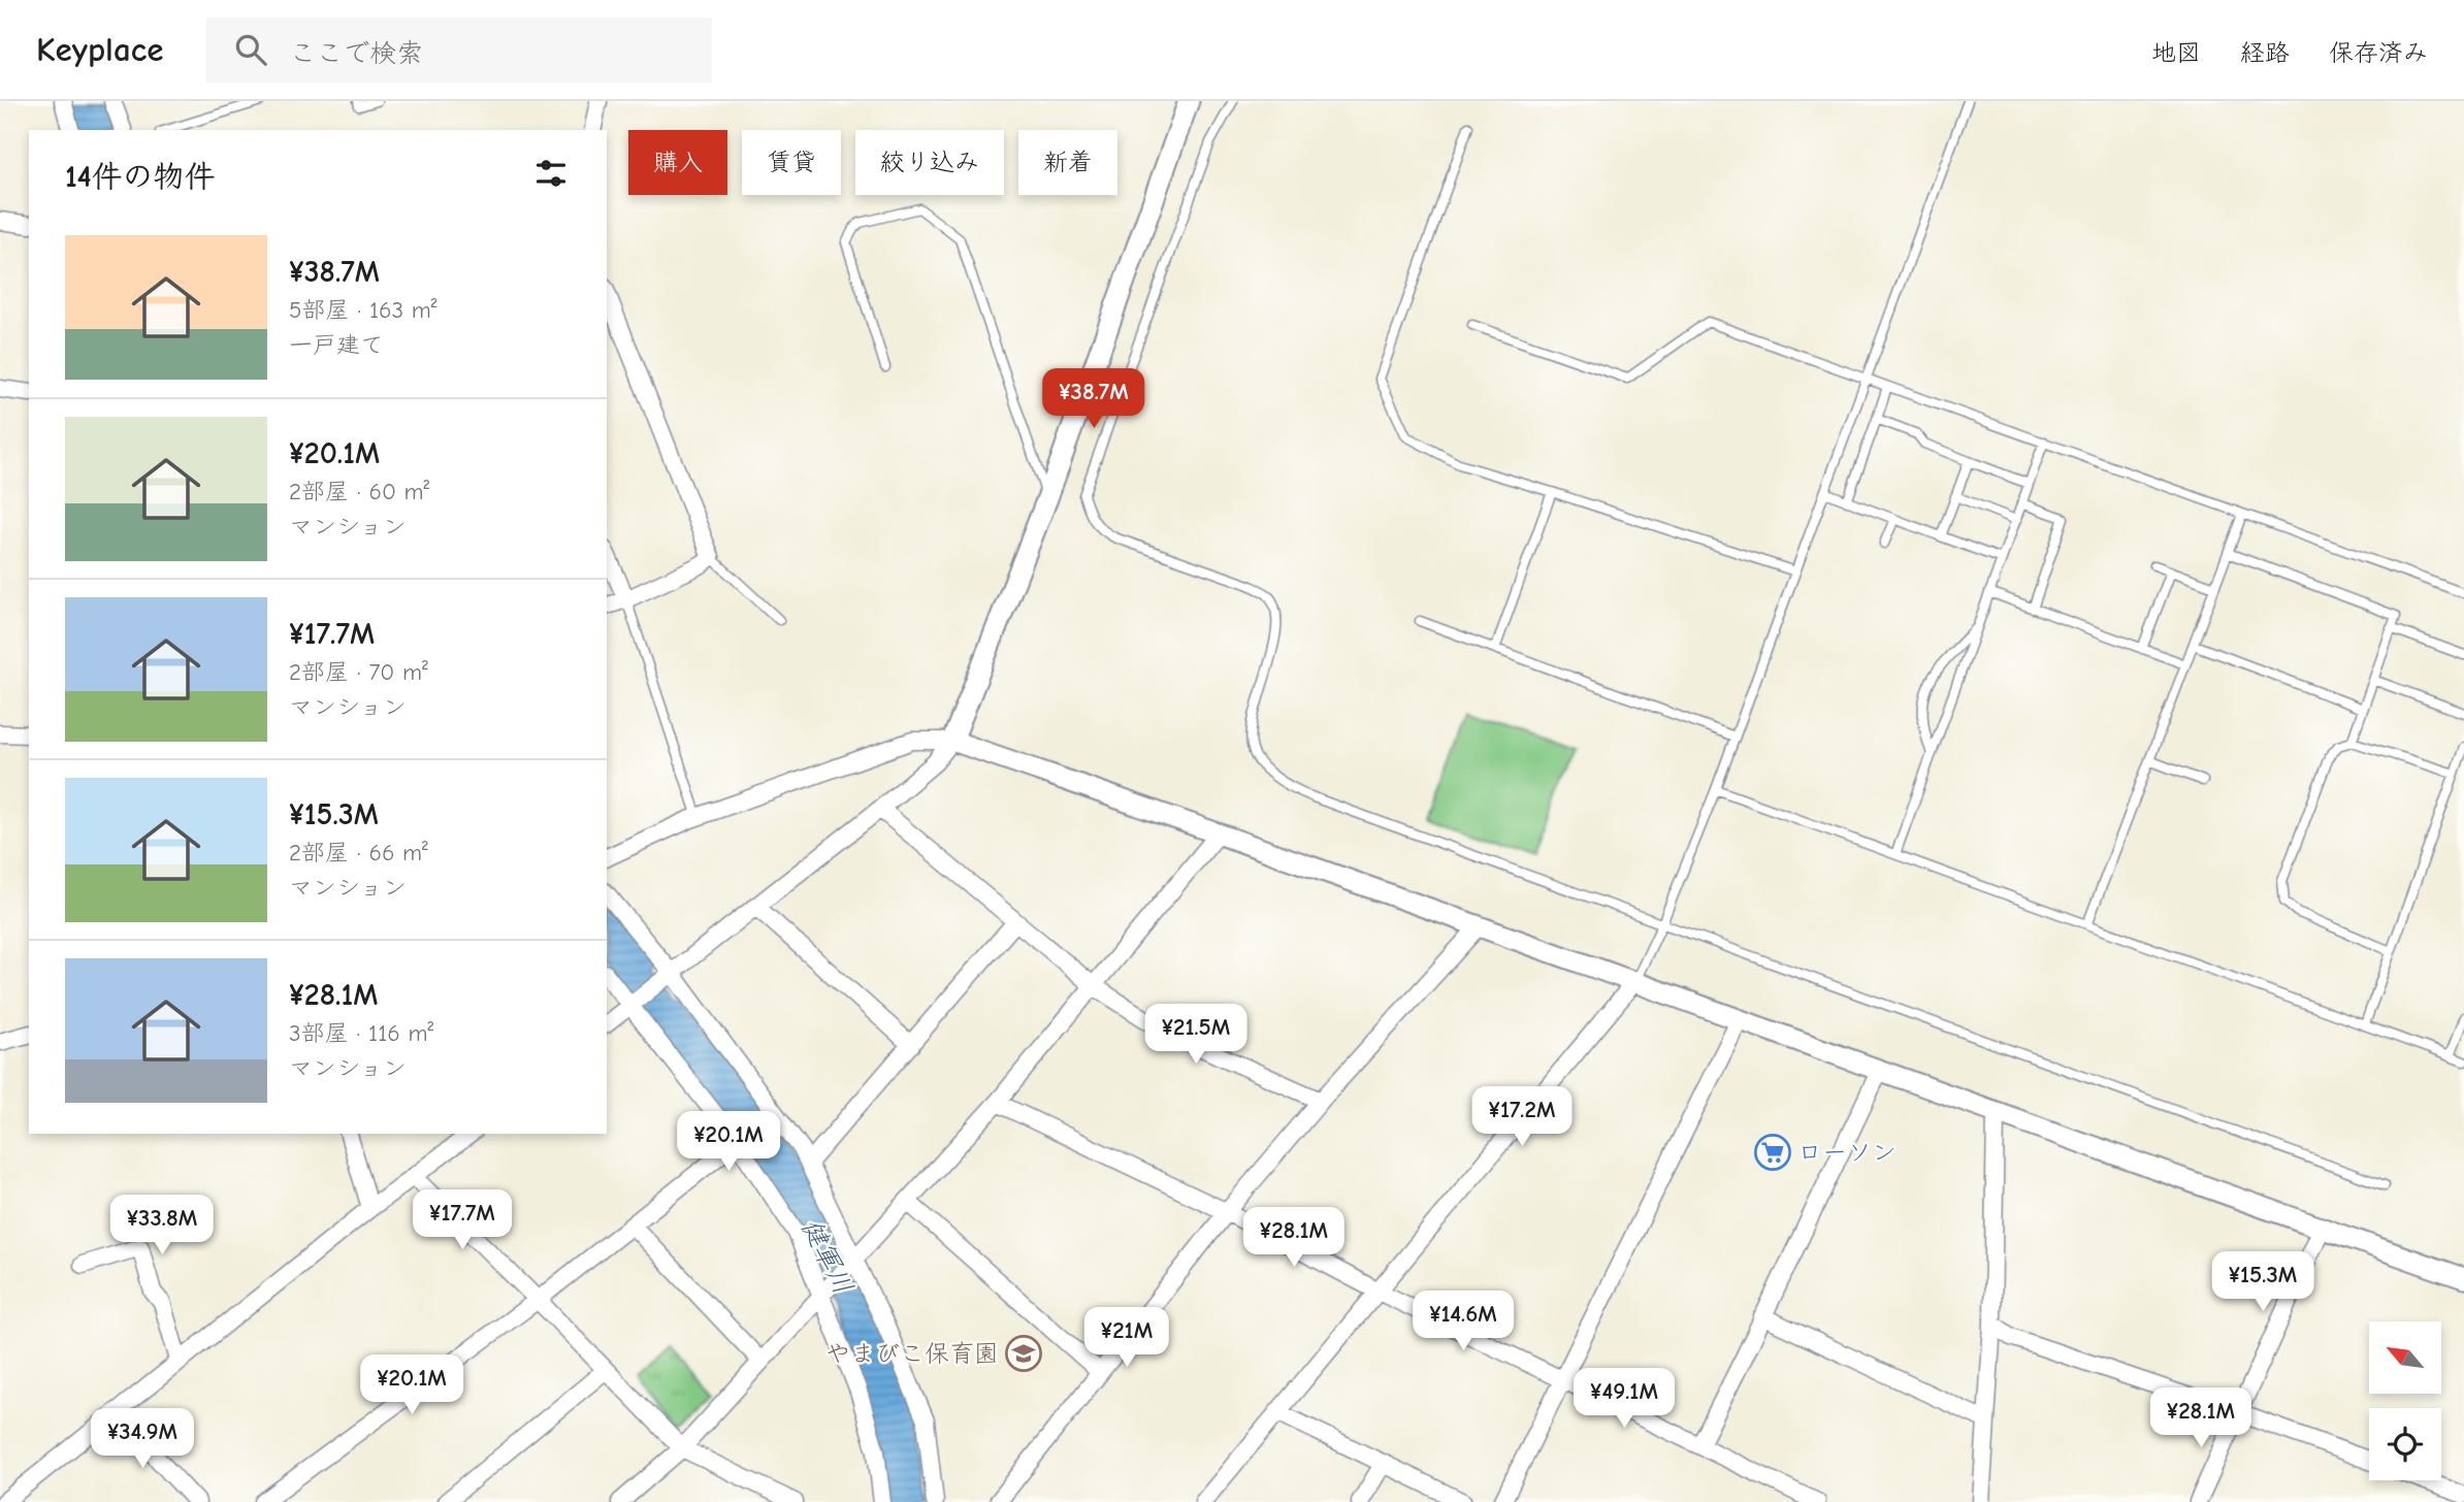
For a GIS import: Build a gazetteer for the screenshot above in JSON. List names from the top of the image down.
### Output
{
  "water": ["健軍川"],
  "places": {
    "supermarket": ["ローソン"],
    "school or university": ["やまびこ保育園"]
  },
  "north": "top left",
  "page": {
    "header": "Keyplace",
    "search": "ここで検索",
    "nav": ["地図", "経路", "保存済み"],
    "chip": [
      "購入",
      "賃貸",
      "絞り込み",
      "新着"
    ],
    "heading": "14件の物件",
    "list": [
      {
        "name": "¥38.7M",
        "note": "5部屋 · 163 m² · 一戸建て"
      },
      {
        "name": "¥20.1M",
        "note": "2部屋 · 60 m² · マンション"
      },
      {
        "name": "¥17.7M",
        "note": "2部屋 · 70 m² · マンション"
      },
      {
        "name": "¥15.3M",
        "note": "2部屋 · 66 m² · マンション"
      },
      {
        "name": "¥28.1M",
        "note": "3部屋 · 116 m² · マンション"
      }
    ],
    "price": [
      "¥38.7M",
      "¥21.5M",
      "¥17.2M",
      "¥20.1M",
      "¥17.7M",
      "¥33.8M",
      "¥28.1M",
      "¥15.3M",
      "¥14.6M",
      "¥21M",
      "¥20.1M",
      "¥49.1M",
      "¥28.1M",
      "¥34.9M"
    ]
  }
}
